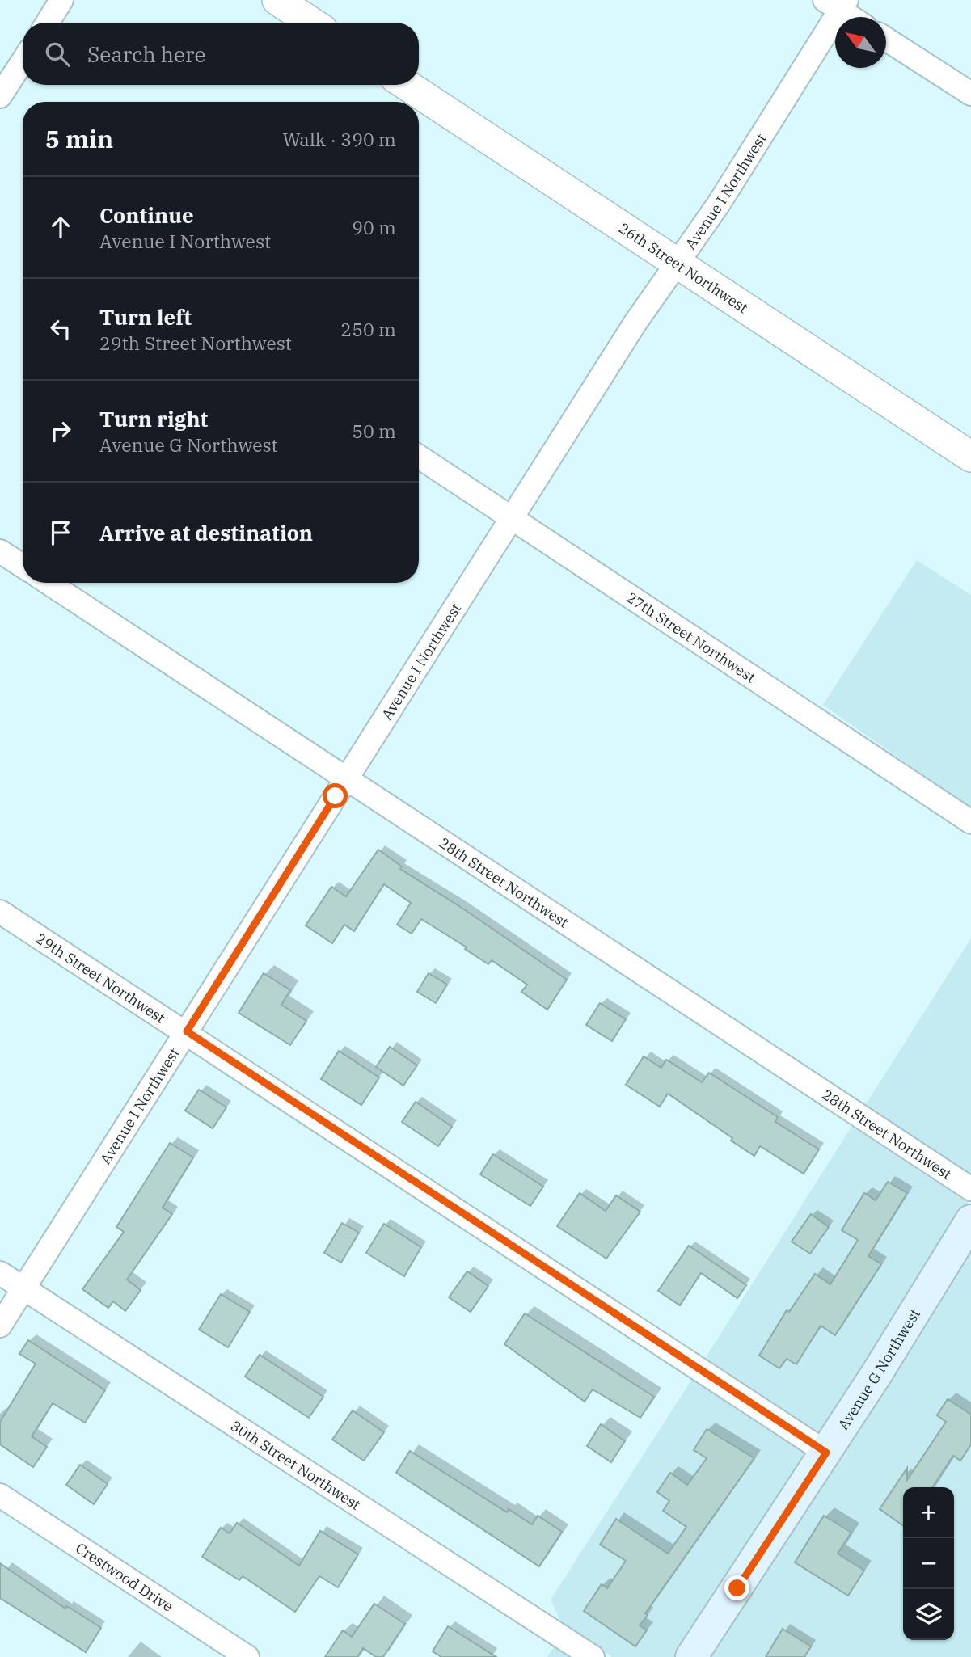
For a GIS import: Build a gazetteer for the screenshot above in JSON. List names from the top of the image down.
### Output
{
  "streets": {
    "main road": ["Avenue G Northwest"],
    "street": [
      "Avenue I Northwest",
      "26th Street Northwest",
      "27th Street Northwest",
      "28th Street Northwest",
      "29th Street Northwest",
      "30th Street Northwest",
      "Crestwood Drive"
    ]
  },
  "crossings": [
    ["Avenue I Northwest", "26th Street Northwest"],
    ["Avenue I Northwest", "27th Street Northwest"],
    ["Avenue I Northwest", "28th Street Northwest"],
    ["Avenue I Northwest", "29th Street Northwest"],
    ["Avenue I Northwest", "30th Street Northwest"],
    ["29th Street Northwest", "Avenue G Northwest"]
  ],
  "north": "top left",
  "page": {
    "search": "Search here",
    "heading": ["5 min", "Walk · 390 m"],
    "list": [
      ["Continue", "Avenue I Northwest", "90 m"],
      ["Turn left", "29th Street Northwest", "250 m"],
      ["Turn right", "Avenue G Northwest", "50 m"],
      "Arrive at destination"
    ],
    "map_buttons": ["+", "−"]
  }
}
